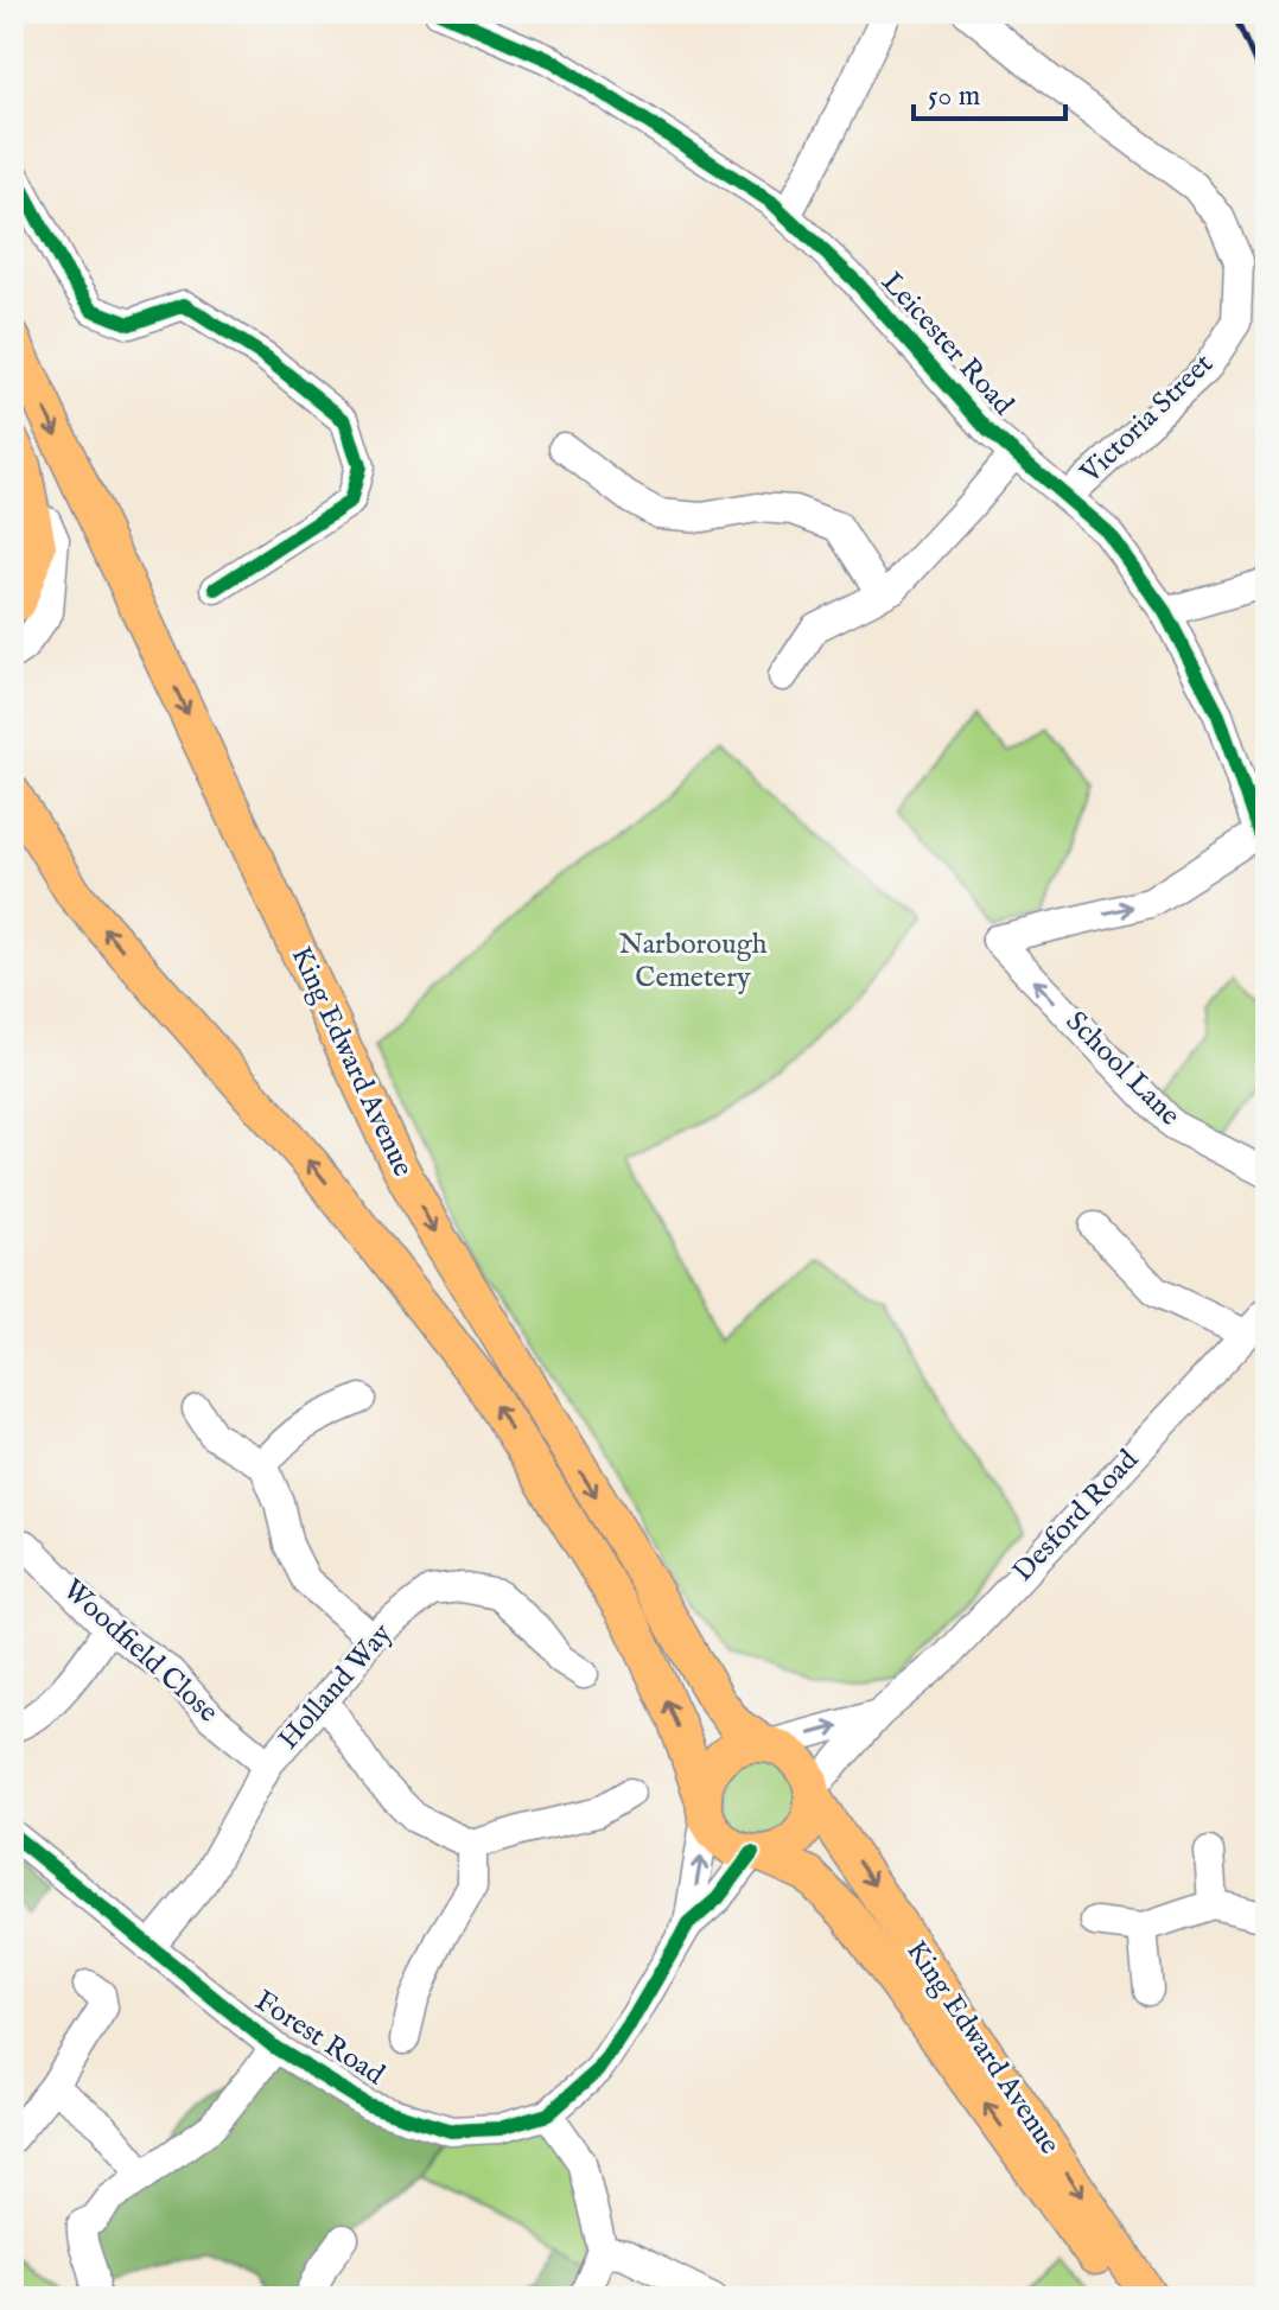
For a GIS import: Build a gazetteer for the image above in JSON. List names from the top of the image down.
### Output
{
  "streets": {
    "main road": ["King Edward Avenue"],
    "street": [
      "Leicester Road",
      "Victoria Street",
      "School Lane",
      "Desford Road",
      "Woodfield Close",
      "Holland Way",
      "Forest Road"
    ]
  },
  "crossings": [
    ["Leicester Road", "Victoria Street"],
    ["Leicester Road", "School Lane"],
    ["King Edward Avenue", "Desford Road"],
    ["King Edward Avenue", "Forest Road"],
    ["Desford Road", "Forest Road"],
    ["Woodfield Close", "Holland Way"],
    ["Holland Way", "Forest Road"]
  ],
  "parks": ["Narborough Cemetery"],
  "scale_bar": "50 m"
}
